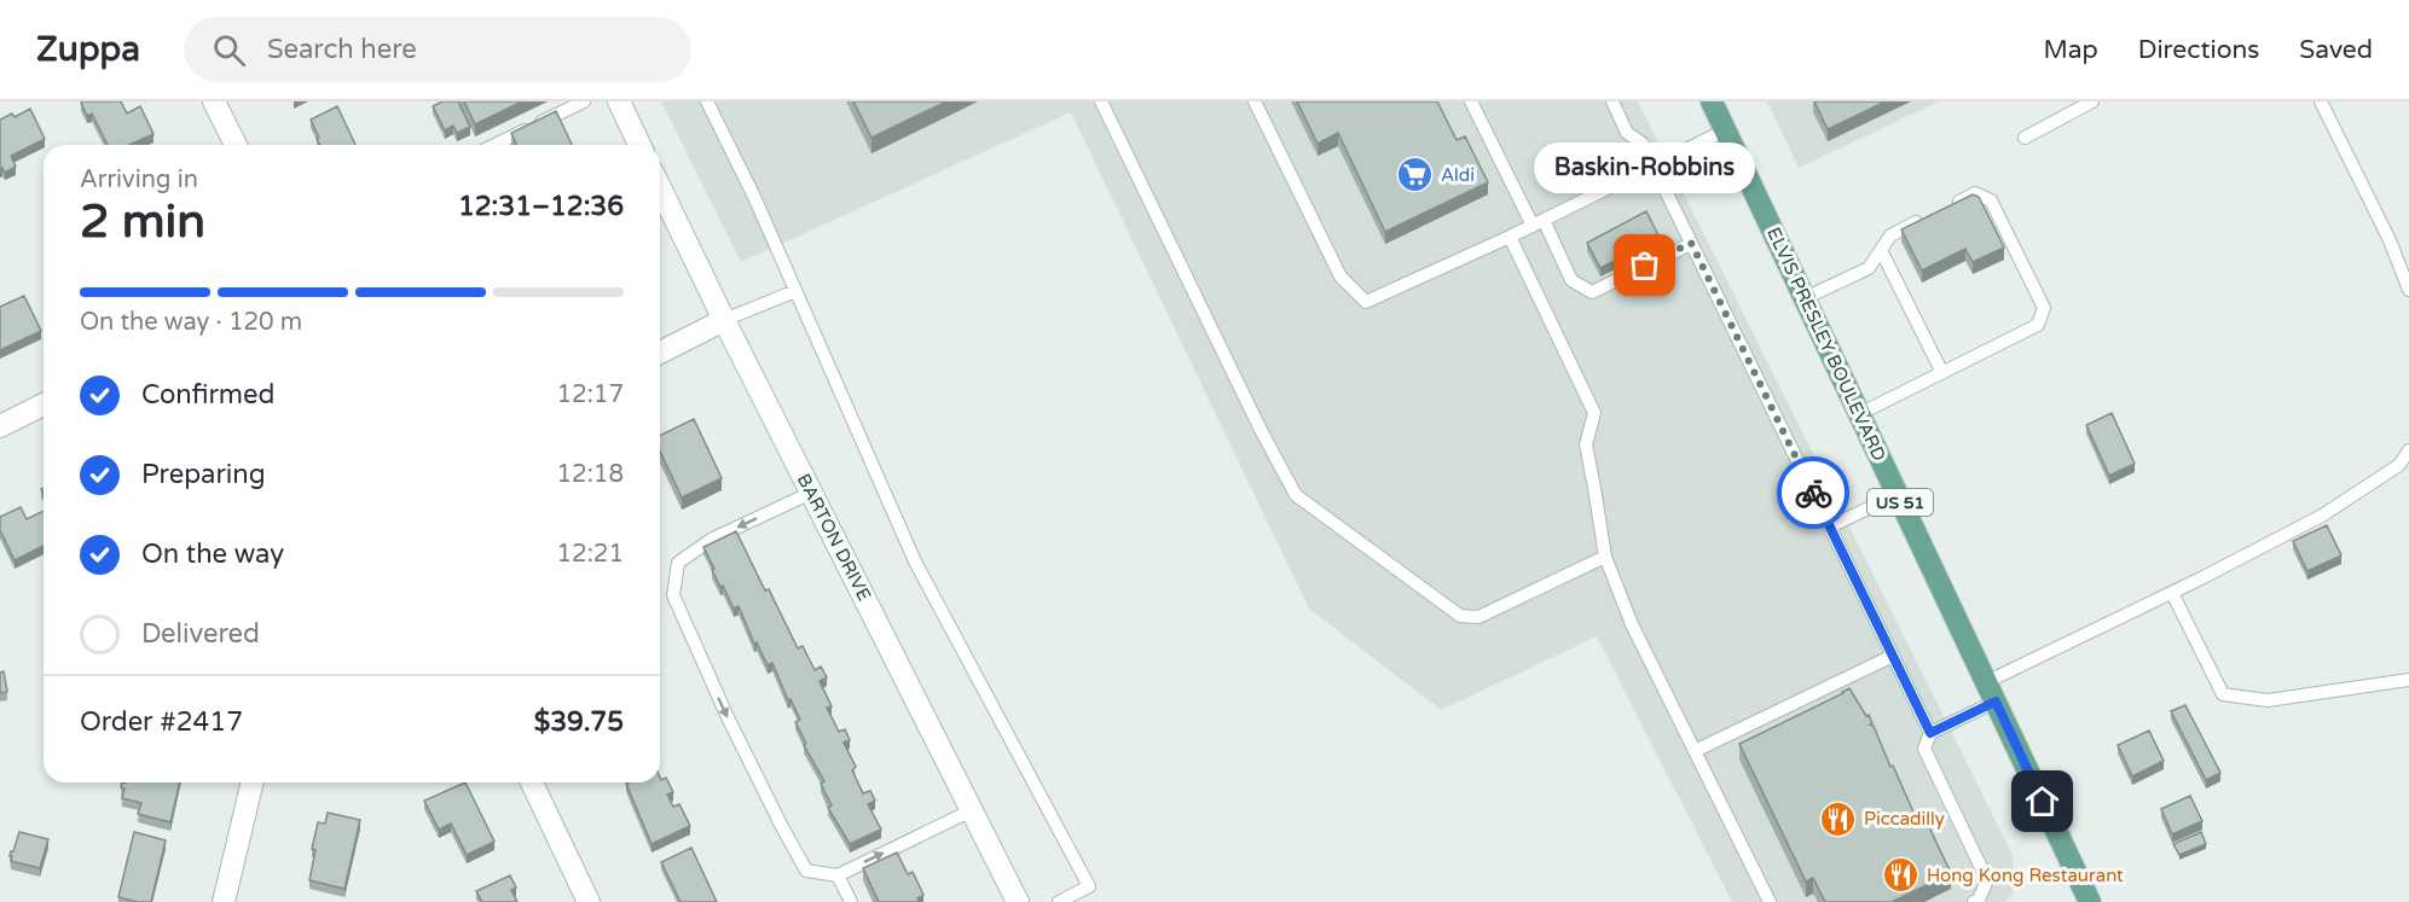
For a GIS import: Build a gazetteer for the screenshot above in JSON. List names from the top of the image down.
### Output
{
  "streets": {
    "main road": ["ELVIS PRESLEY BOULEVARD", "US 51"],
    "street": ["BARTON DRIVE"]
  },
  "places": {
    "supermarket": ["Aldi"],
    "other": ["Baskin-Robbins"],
    "restaurant": ["Piccadilly", "Hong Kong Restaurant"]
  },
  "page": {
    "header": "Zuppa",
    "search": "Search here",
    "nav": ["Map", "Directions", "Saved"],
    "bubble": "Baskin-Robbins",
    "heading": ["2 min", "Arriving in", "12:31–12:36"],
    "panel": ["Order #2417", "$39.75"],
    "bar": "On the way · 120 m",
    "list": [
      ["Confirmed", "12:17"],
      ["Preparing", "12:18"],
      ["On the way", "12:21"],
      "Delivered"
    ]
  }
}
